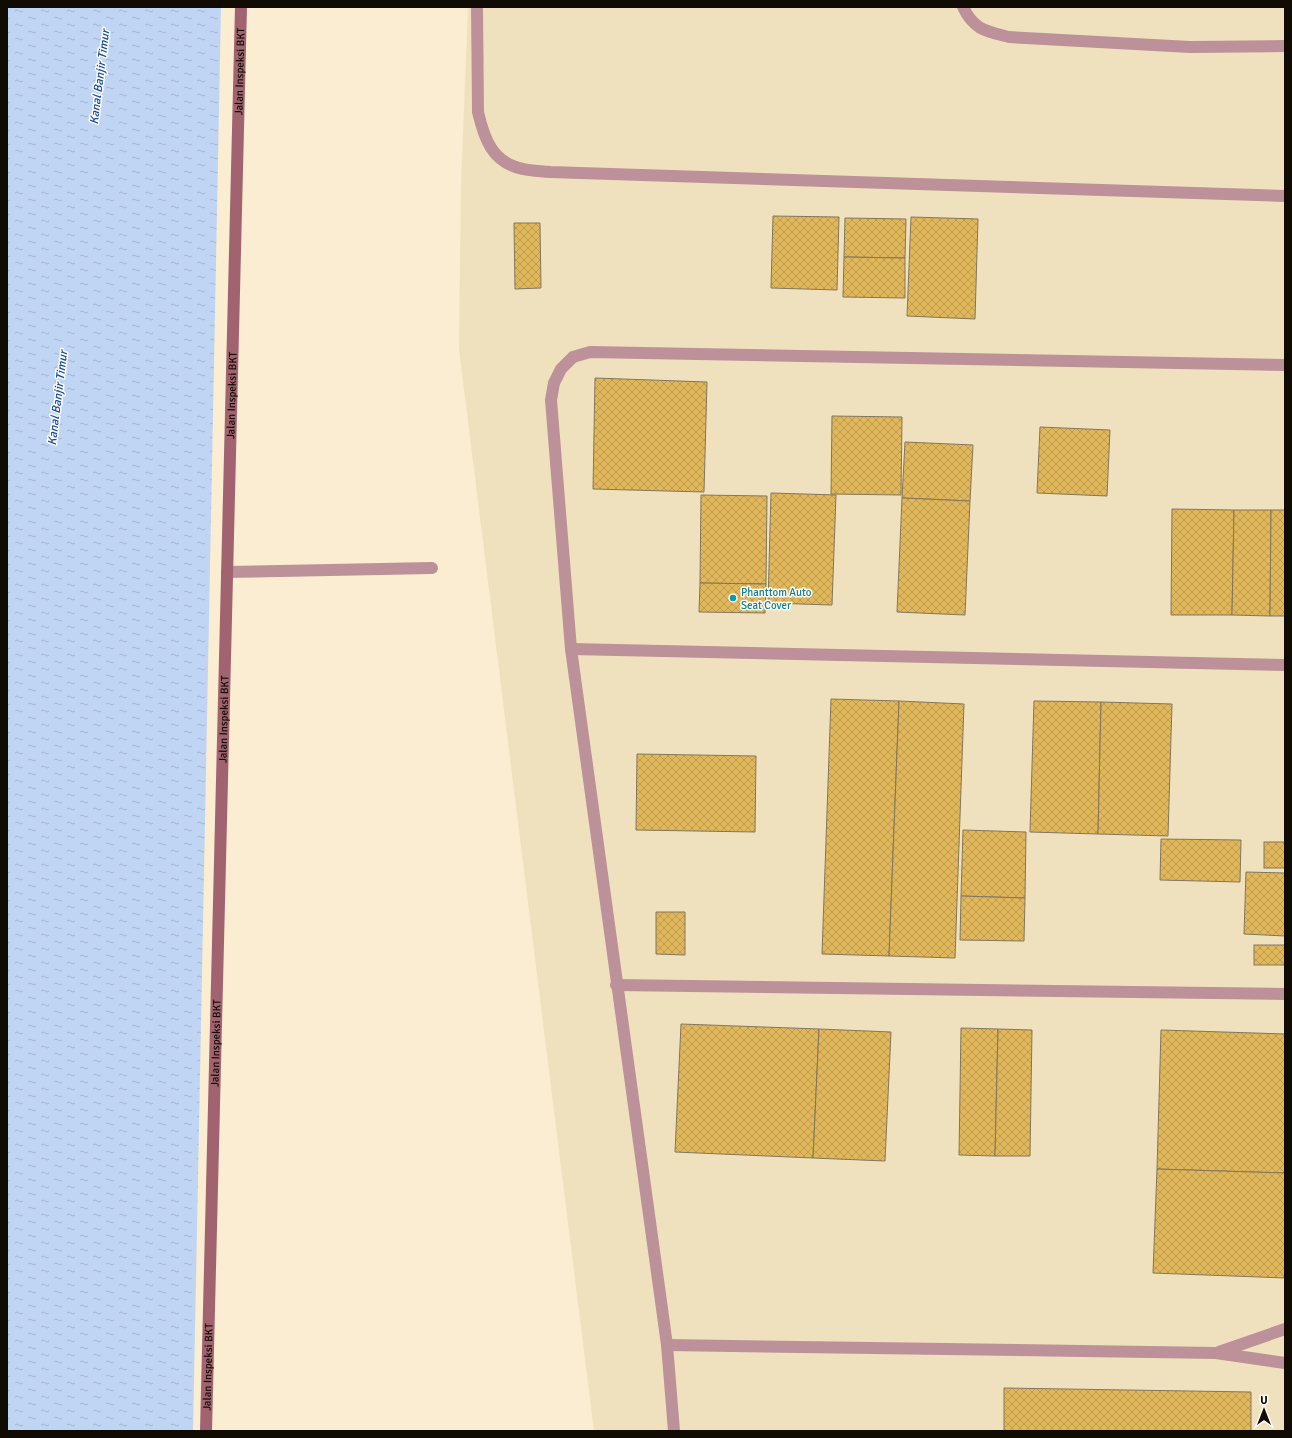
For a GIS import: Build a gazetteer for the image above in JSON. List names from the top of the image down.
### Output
{
  "streets": {
    "street": ["Jalan Inspeksi BKT"]
  },
  "water": ["Kanal Banjir Timur"],
  "places": ["Phanttom Auto Seat Cover"],
  "north": "top"
}
